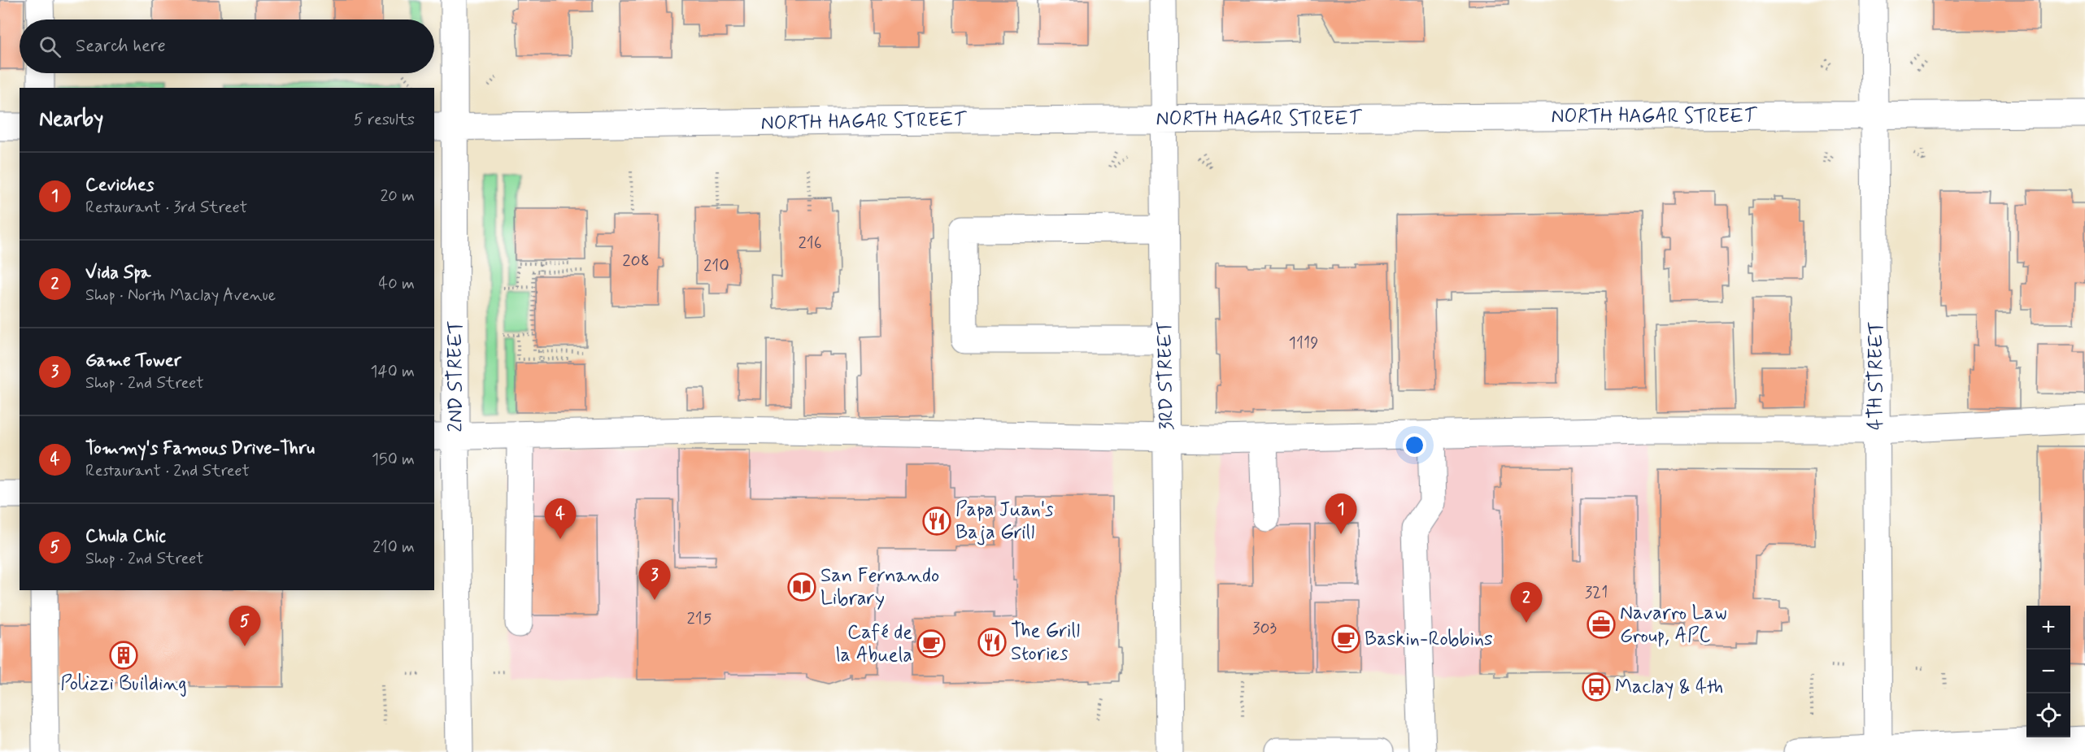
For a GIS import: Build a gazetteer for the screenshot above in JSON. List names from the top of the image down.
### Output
{
  "streets": {
    "street": [
      "NORTH HAGAR STREET",
      "3RD STREET",
      "4TH STREET",
      "2ND STREET"
    ]
  },
  "crossings": [
    ["NORTH HAGAR STREET", "3RD STREET"],
    ["NORTH HAGAR STREET", "4TH STREET"],
    ["NORTH HAGAR STREET", "2ND STREET"]
  ],
  "places": {
    "restaurant": ["Papa Juan's Baja Grill", "The Grill Stories"],
    "library": ["San Fernando Library"],
    "office": ["Navarro Law Group, APC"],
    "cafe": ["Baskin-Robbins", "Café de la Abuela"],
    "building": ["Polizzi Building"],
    "bus stop": ["Maclay & 4th"]
  },
  "house_numbers": [
    "216",
    "208",
    "210",
    "1119",
    "321",
    "215",
    "303"
  ],
  "page": {
    "search": "Search here",
    "heading": ["Nearby", "5 results"],
    "list": [
      {
        "mark": "1",
        "name": "Ceviches",
        "note": "Restaurant · 3rd Street",
        "value": "20 m"
      },
      {
        "mark": "2",
        "name": "Vida Spa",
        "note": "Shop · North Maclay Avenue",
        "value": "40 m"
      },
      {
        "mark": "3",
        "name": "Game Tower",
        "note": "Shop · 2nd Street",
        "value": "140 m"
      },
      {
        "mark": "4",
        "name": "Tommy's Famous Drive-Thru",
        "note": "Restaurant · 2nd Street",
        "value": "150 m"
      },
      {
        "mark": "5",
        "name": "Chula Chic",
        "note": "Shop · 2nd Street",
        "value": "210 m"
      }
    ],
    "pins": [
      "1",
      "4",
      "3",
      "2",
      "5"
    ],
    "map_buttons": ["+", "−"]
  }
}
